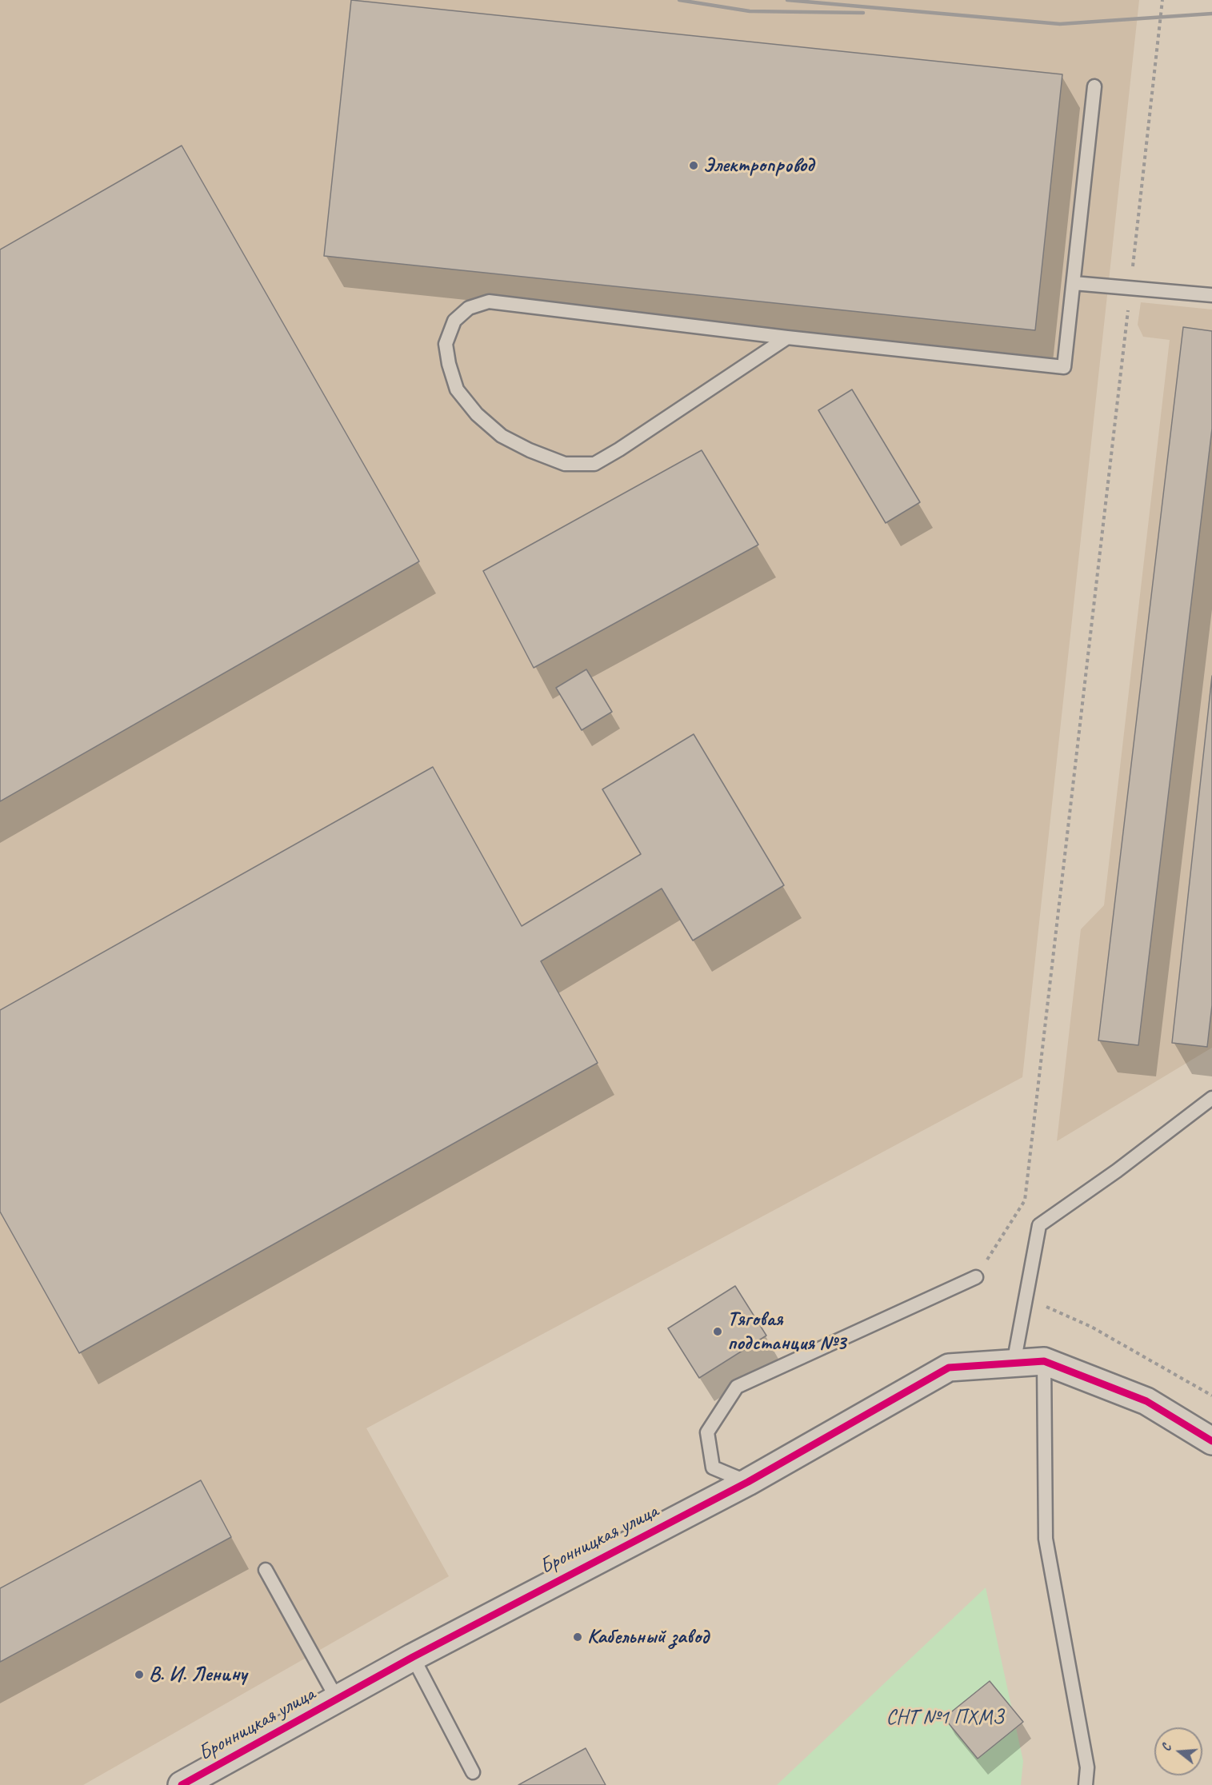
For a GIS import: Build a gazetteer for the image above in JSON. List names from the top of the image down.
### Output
{
  "streets": {
    "street": ["Бронницкая улица"]
  },
  "parks": ["СНТ №1 ПХМЗ"],
  "places": [
    "Электропровод",
    "Тяговая подстанция №3",
    "Кабельный завод",
    "В. И. Ленину"
  ],
  "north": "left"
}
